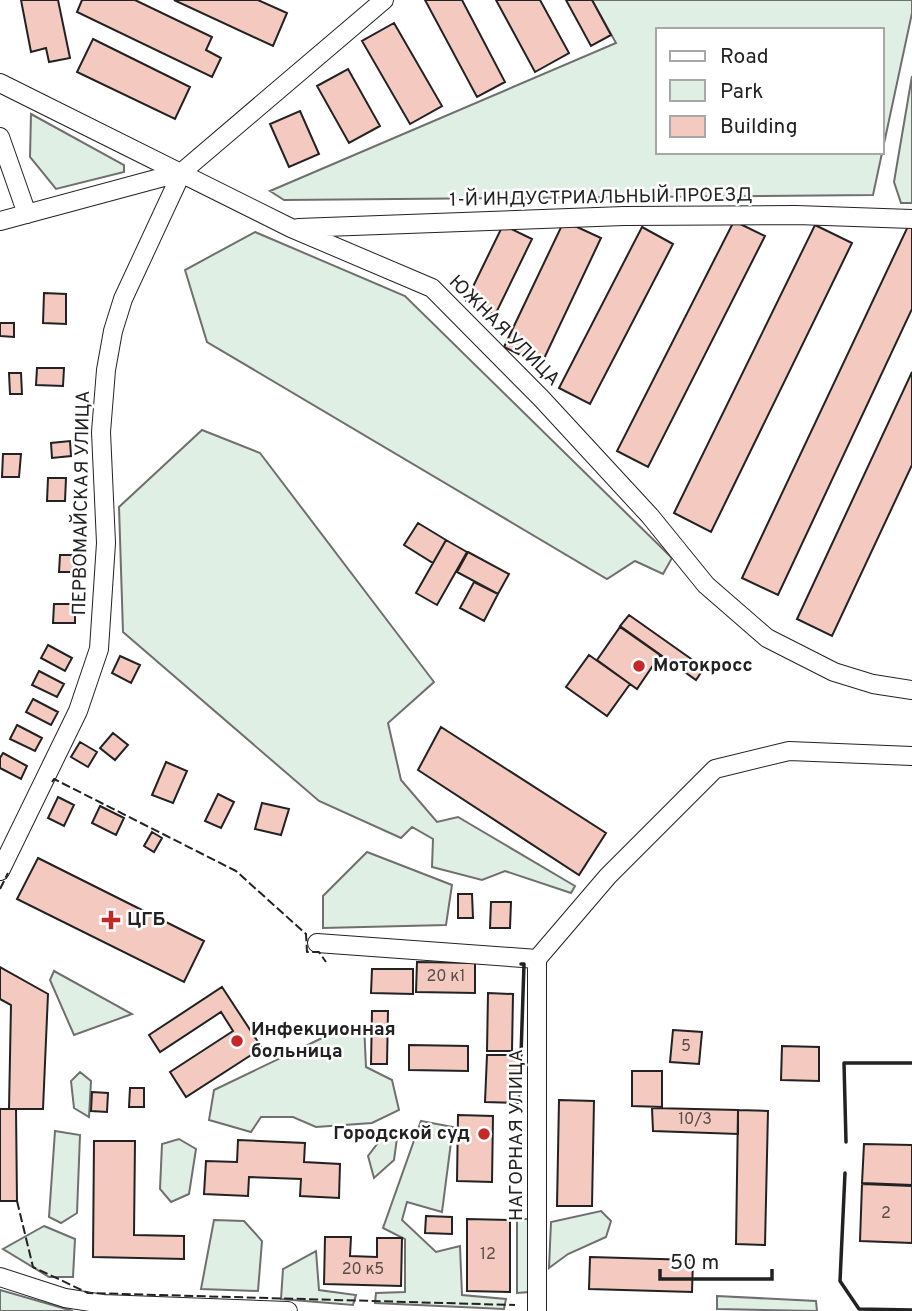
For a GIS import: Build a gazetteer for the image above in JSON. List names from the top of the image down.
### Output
{
  "streets": {
    "street": [
      "1-Й ИНДУСТРИАЛЬНЫЙ ПРОЕЗД",
      "ЮЖНАЯ УЛИЦА",
      "ПЕРВОМАЙСКАЯ УЛИЦА",
      "НАГОРНАЯ УЛИЦА"
    ]
  },
  "crossings": [
    ["1-Й ИНДУСТРИАЛЬНЫЙ ПРОЕЗД", "ЮЖНАЯ УЛИЦА"],
    ["ЮЖНАЯ УЛИЦА", "ПЕРВОМАЙСКАЯ УЛИЦА"]
  ],
  "places": {
    "other": ["Мотокросс", "Инфекционная больница", "Городской суд"],
    "health": ["ЦГБ"]
  },
  "house_numbers": [
    "20 к1",
    "5",
    "10/3",
    "2",
    "12",
    "20 к5"
  ],
  "legend": ["Road", "Park", "Building"],
  "scale_bar": "50 m"
}
